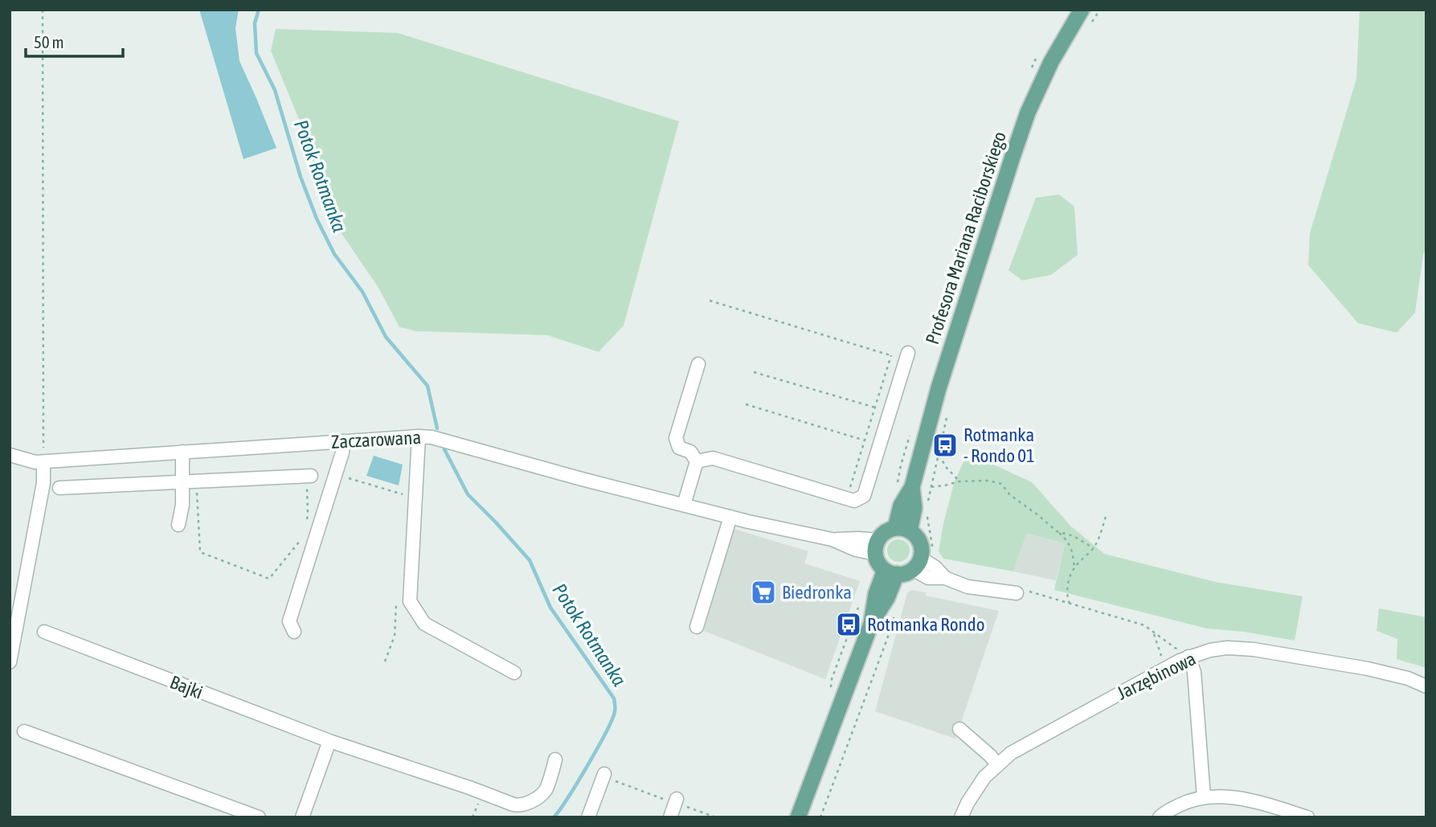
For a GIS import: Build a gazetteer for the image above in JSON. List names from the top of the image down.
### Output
{
  "streets": {
    "main road": ["Profesora Mariana Raciborskiego"],
    "street": ["Zaczarowana", "Jarzębinowa", "Bajki"]
  },
  "crossings": [
    ["Profesora Mariana Raciborskiego", "Zaczarowana"]
  ],
  "water": ["Potok Rotmanka"],
  "places": {
    "bus stop": ["Rotmanka - Rondo 01", "Rotmanka Rondo"],
    "supermarket": ["Biedronka"]
  },
  "scale_bar": "50 m"
}
